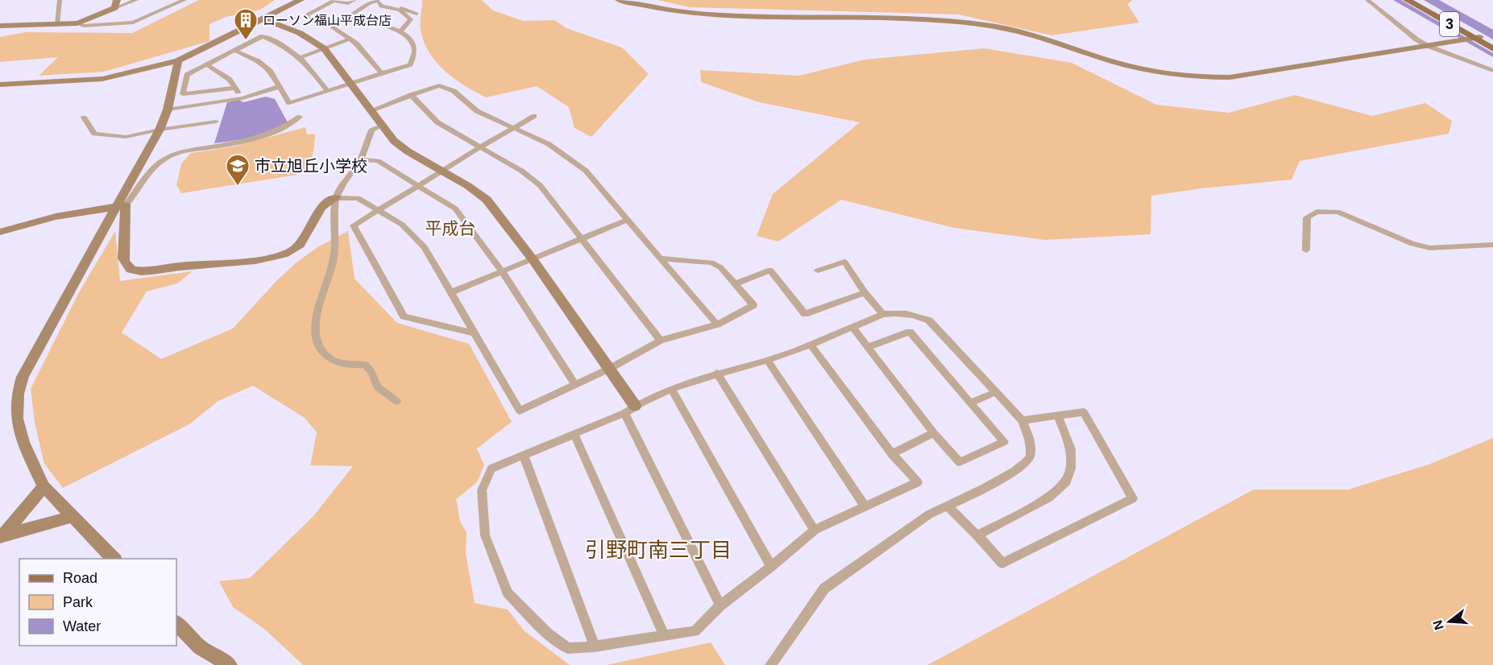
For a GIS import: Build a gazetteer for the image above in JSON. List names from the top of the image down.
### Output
{
  "streets": {
    "main road": ["3"]
  },
  "districts": ["平成台", "引野町南三丁目"],
  "places": {
    "building": ["ローソン福山平成台店"],
    "school or university": ["市立旭丘小学校"]
  },
  "legend": ["Road", "Park", "Water"],
  "north": "left"
}
